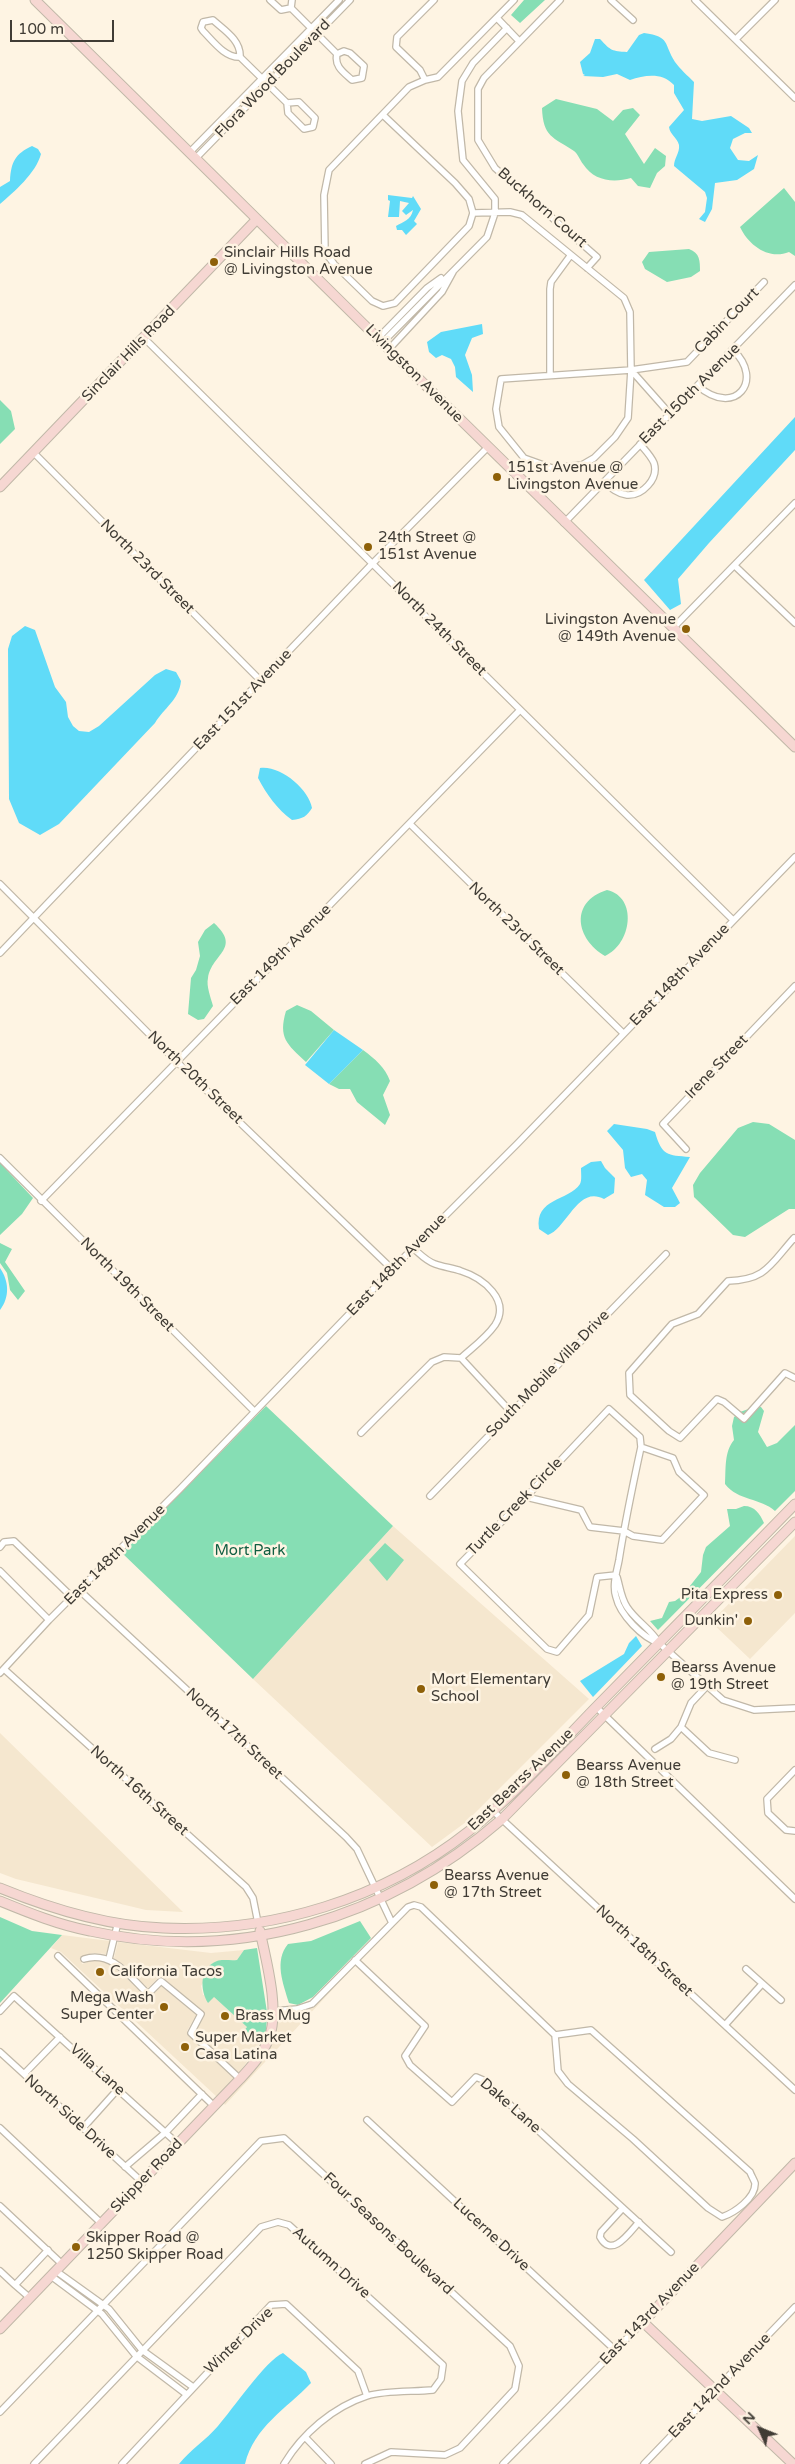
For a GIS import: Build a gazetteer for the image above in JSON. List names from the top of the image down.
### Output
{
  "streets": {
    "street": [
      "Flora Wood Boulevard",
      "Buckhorn Court",
      "Cabin Court",
      "Sinclair Hills Road",
      "Livingston Avenue",
      "East 150th Avenue",
      "North 23rd Street",
      "North 24th Street",
      "East 151st Avenue",
      "East 149th Avenue",
      "East 148th Avenue",
      "Irene Street",
      "North 20th Street",
      "North 19th Street",
      "South Mobile Villa Drive",
      "Turtle Creek Circle",
      "North 17th Street",
      "East Bearss Avenue",
      "North 16th Street",
      "North 18th Street",
      "Villa Lane",
      "Dake Lane",
      "North Side Drive",
      "Skipper Road",
      "Four Seasons Boulevard",
      "Lucerne Drive",
      "Autumn Drive",
      "East 143rd Avenue",
      "Winter Drive",
      "East 142nd Avenue"
    ]
  },
  "crossings": [
    ["Flora Wood Boulevard", "Livingston Avenue"],
    ["Sinclair Hills Road", "Livingston Avenue"],
    ["Sinclair Hills Road", "North 23rd Street"],
    ["Sinclair Hills Road", "North 24th Street"],
    ["Livingston Avenue", "East 150th Avenue"],
    ["Livingston Avenue", "East 151st Avenue"],
    ["North 23rd Street", "East 151st Avenue"],
    ["North 23rd Street", "East 149th Avenue"],
    ["North 23rd Street", "East 148th Avenue"],
    ["North 24th Street", "East 151st Avenue"],
    ["North 24th Street", "East 149th Avenue"],
    ["North 24th Street", "East 148th Avenue"],
    ["East 151st Avenue", "North 20th Street"],
    ["East 149th Avenue", "North 20th Street"],
    ["East 149th Avenue", "North 19th Street"],
    ["East 148th Avenue", "North 20th Street"],
    ["East 148th Avenue", "North 19th Street"],
    ["East 148th Avenue", "North 17th Street"],
    ["East 148th Avenue", "North 16th Street"],
    ["North 17th Street", "East Bearss Avenue"],
    ["East Bearss Avenue", "North 16th Street"],
    ["East Bearss Avenue", "North 18th Street"],
    ["East Bearss Avenue", "Skipper Road"],
    ["North 16th Street", "Skipper Road"],
    ["Villa Lane", "Skipper Road"],
    ["North Side Drive", "Skipper Road"],
    ["Lucerne Drive", "East 143rd Avenue"],
    ["Autumn Drive", "Winter Drive"]
  ],
  "parks": ["Mort Park"],
  "places": [
    "Sinclair Hills Road @ Livingston Avenue",
    "151st Avenue @ Livingston Avenue",
    "24th Street @ 151st Avenue",
    "Livingston Avenue @ 149th Avenue",
    "Pita Express",
    "Dunkin'",
    "Bearss Avenue @ 19th Street",
    "Mort Elementary School",
    "Bearss Avenue @ 18th Street",
    "Bearss Avenue @ 17th Street",
    "California Tacos",
    "Mega Wash Super Center",
    "Brass Mug",
    "Super Market Casa Latina",
    "Skipper Road @ 1250 Skipper Road"
  ],
  "scale_bar": "100 m",
  "north": "top left"
}
